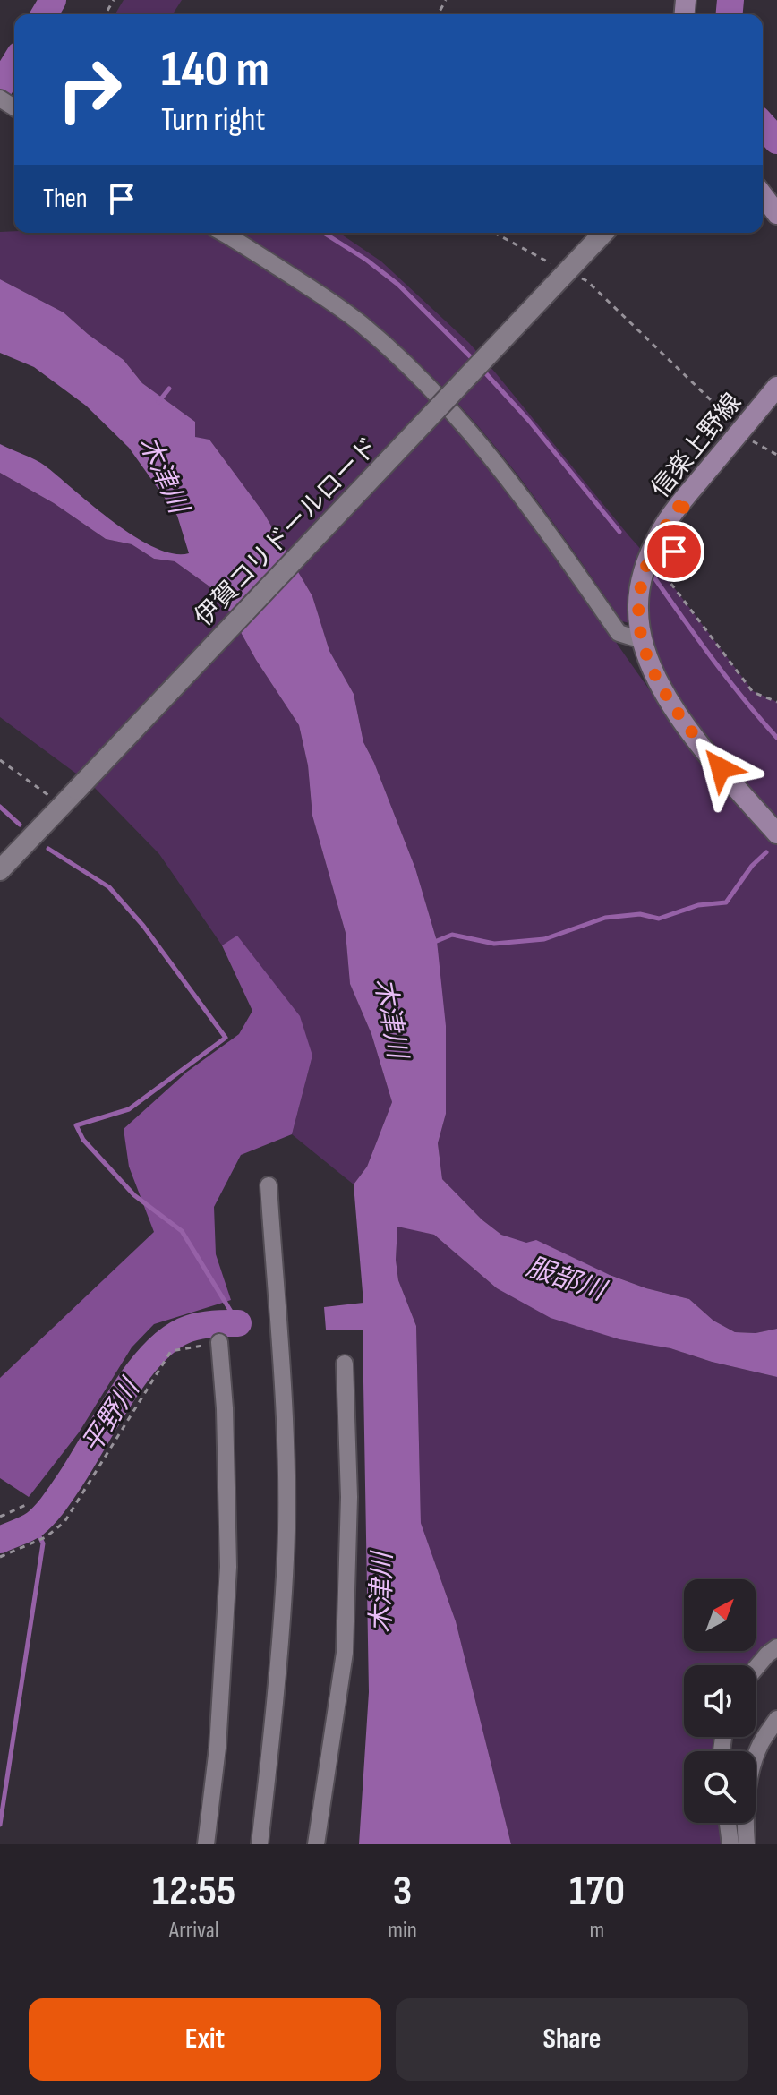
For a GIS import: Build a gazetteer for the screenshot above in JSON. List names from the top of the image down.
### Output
{
  "streets": {
    "main road": ["信楽上野線"],
    "street": ["伊賀コリドールロード"]
  },
  "water": ["木津川", "服部川", "平野川"],
  "north": "top right",
  "page": {
    "turn": ["140 m", "Turn right"],
    "then": "Then",
    "eta": [
      "12:55",
      "Arrival",
      "3",
      "min",
      "170",
      "m"
    ],
    "buttons": ["Exit", "Share"]
  }
}
